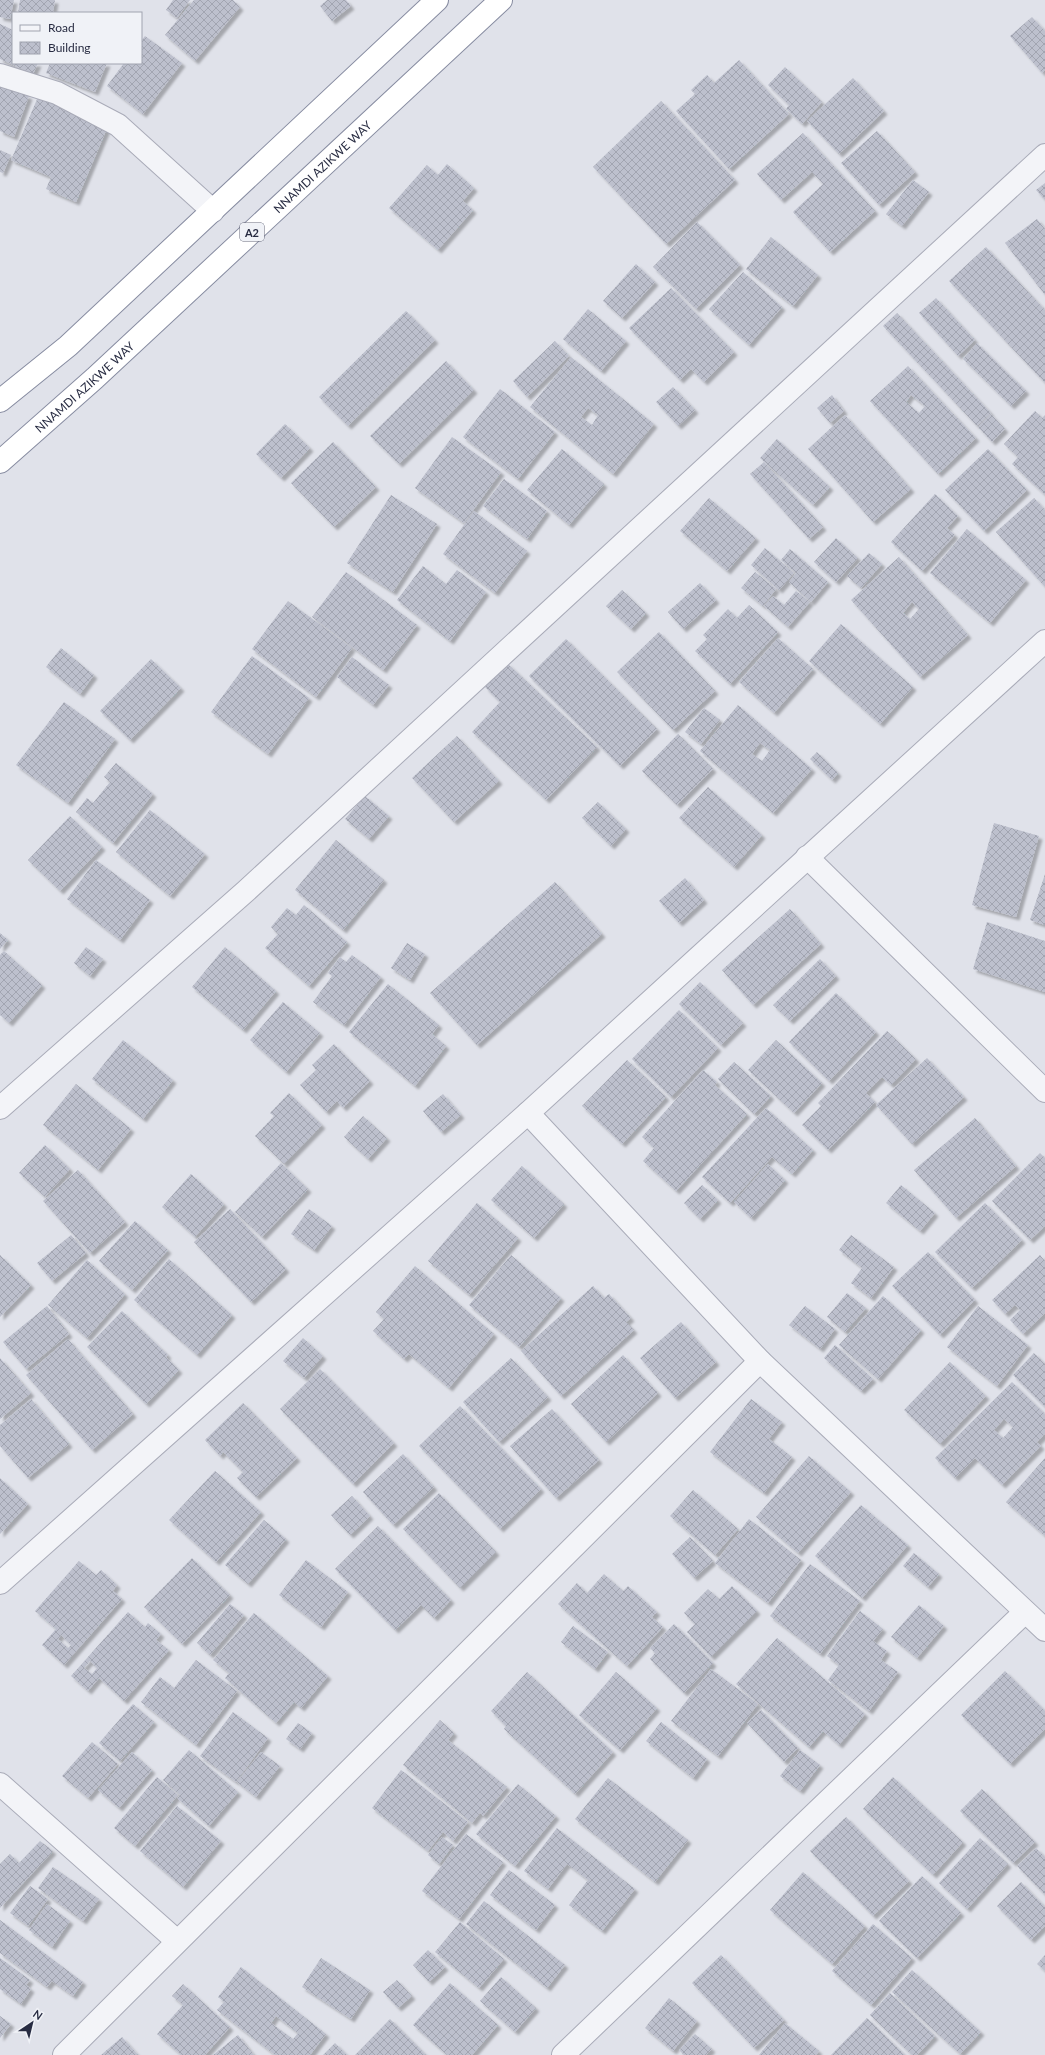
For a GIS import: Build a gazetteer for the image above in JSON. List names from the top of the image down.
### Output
{
  "streets": {
    "highway": ["NNAMDI AZIKWE WAY", "A2"]
  },
  "legend": ["Road", "Building"],
  "north": "top right"
}
